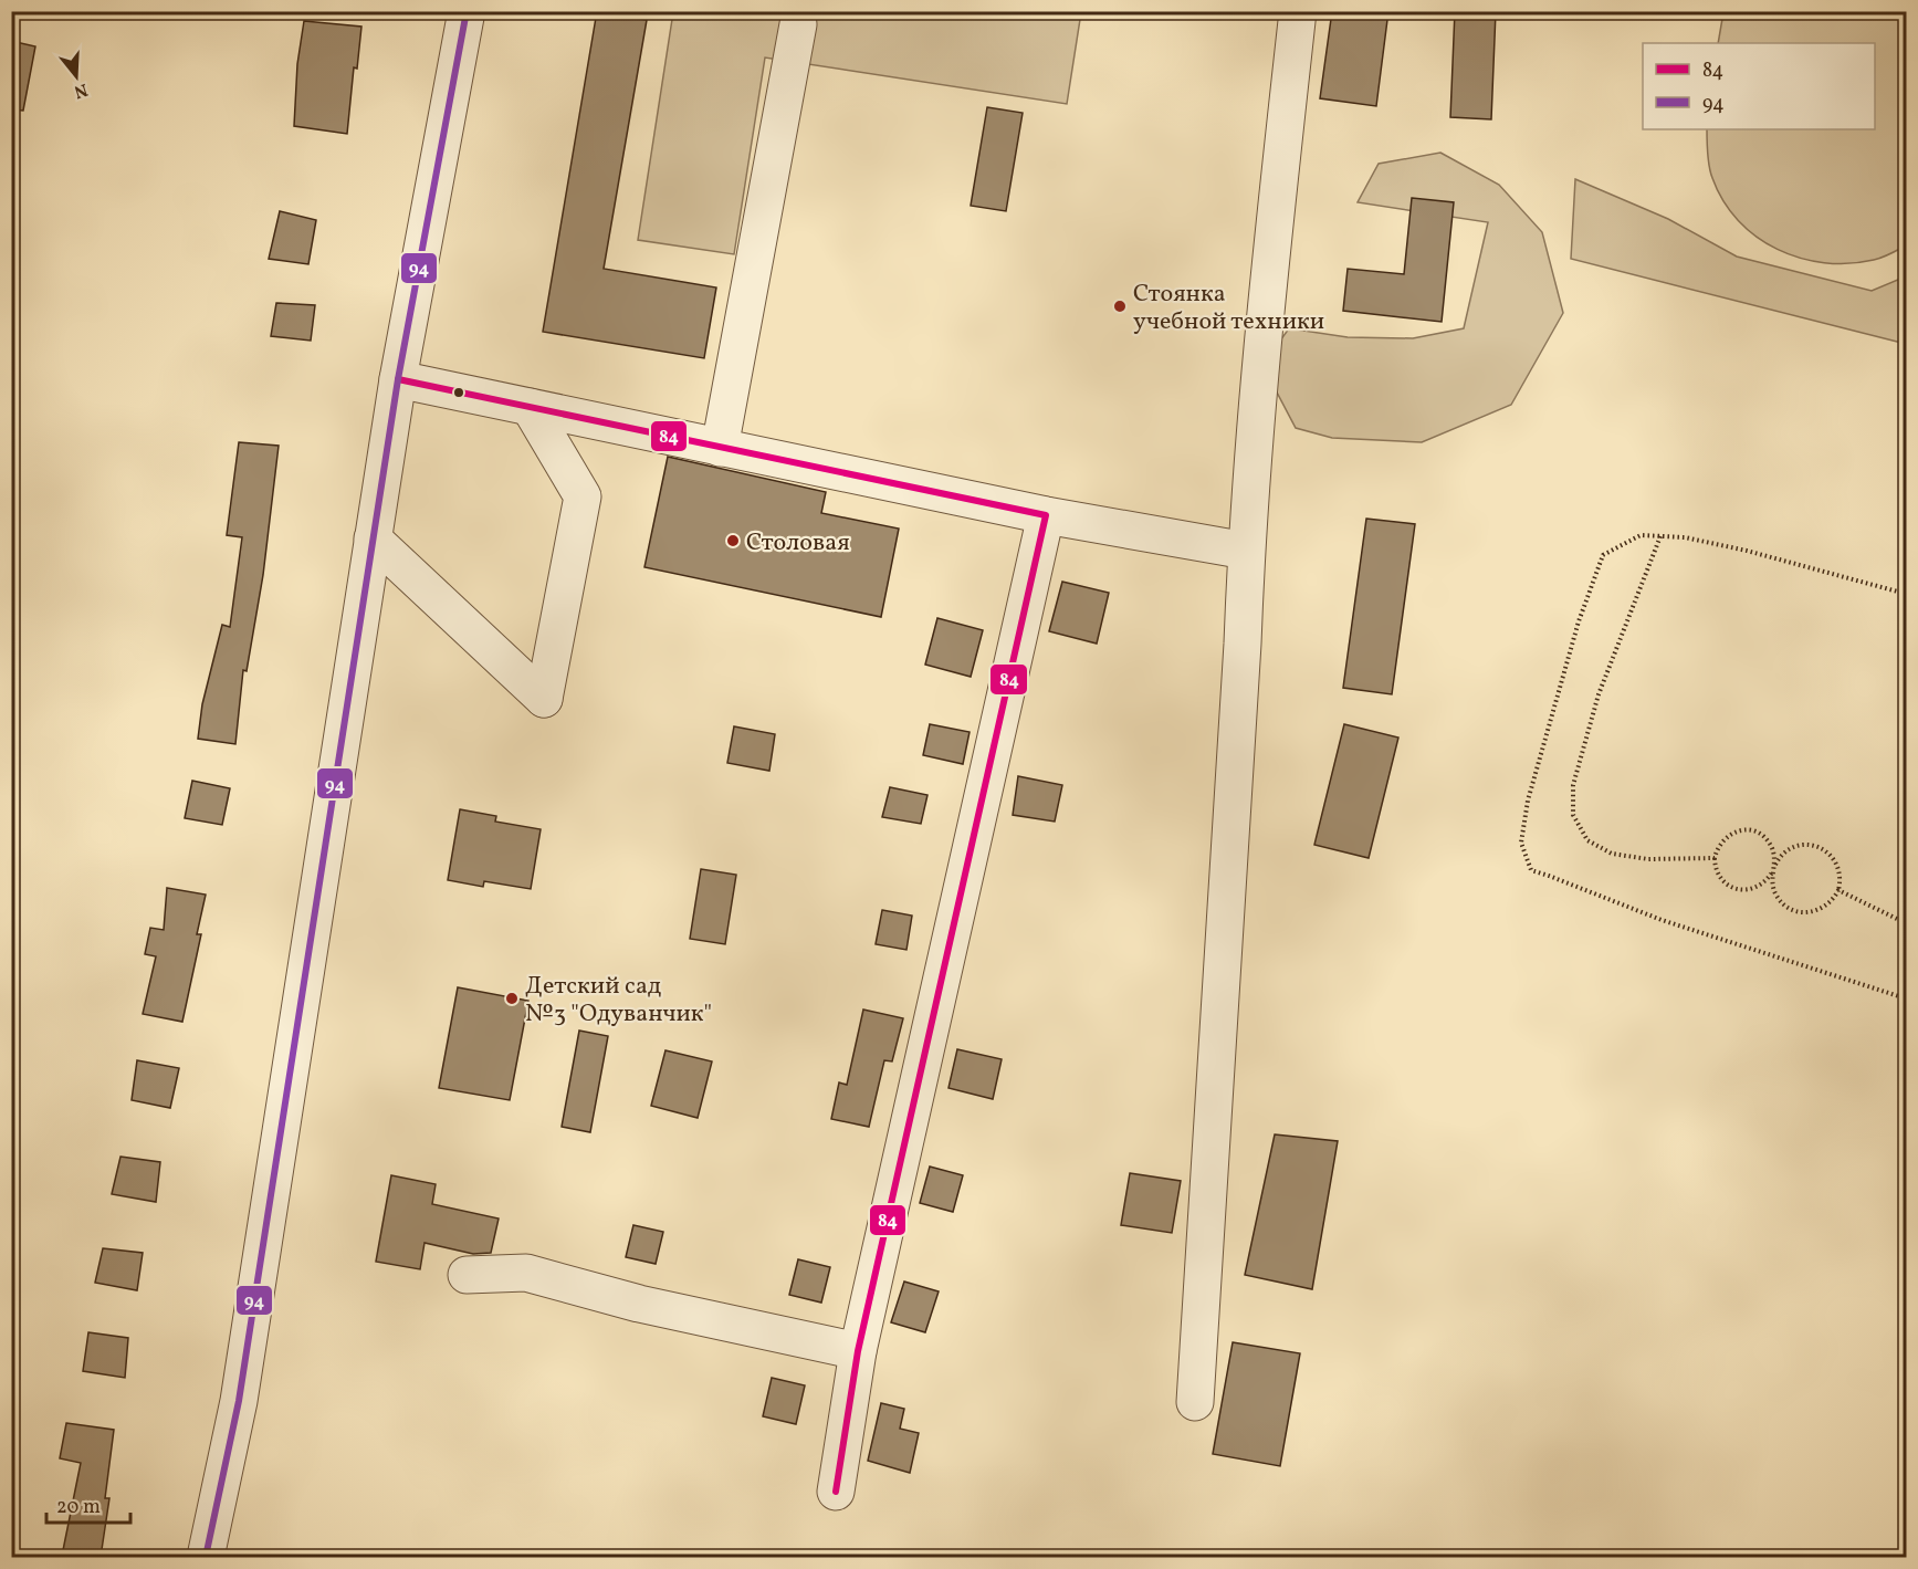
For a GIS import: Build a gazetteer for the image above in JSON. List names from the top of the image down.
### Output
{
  "places": ["Стоянка учебной техники", "Столовая", "Детский сад №3 \"Одуванчик\""],
  "lines": ["transit line 94", "transit line 84"],
  "legend": ["84", "94"],
  "scale_bar": "20 m",
  "north": "bottom"
}
